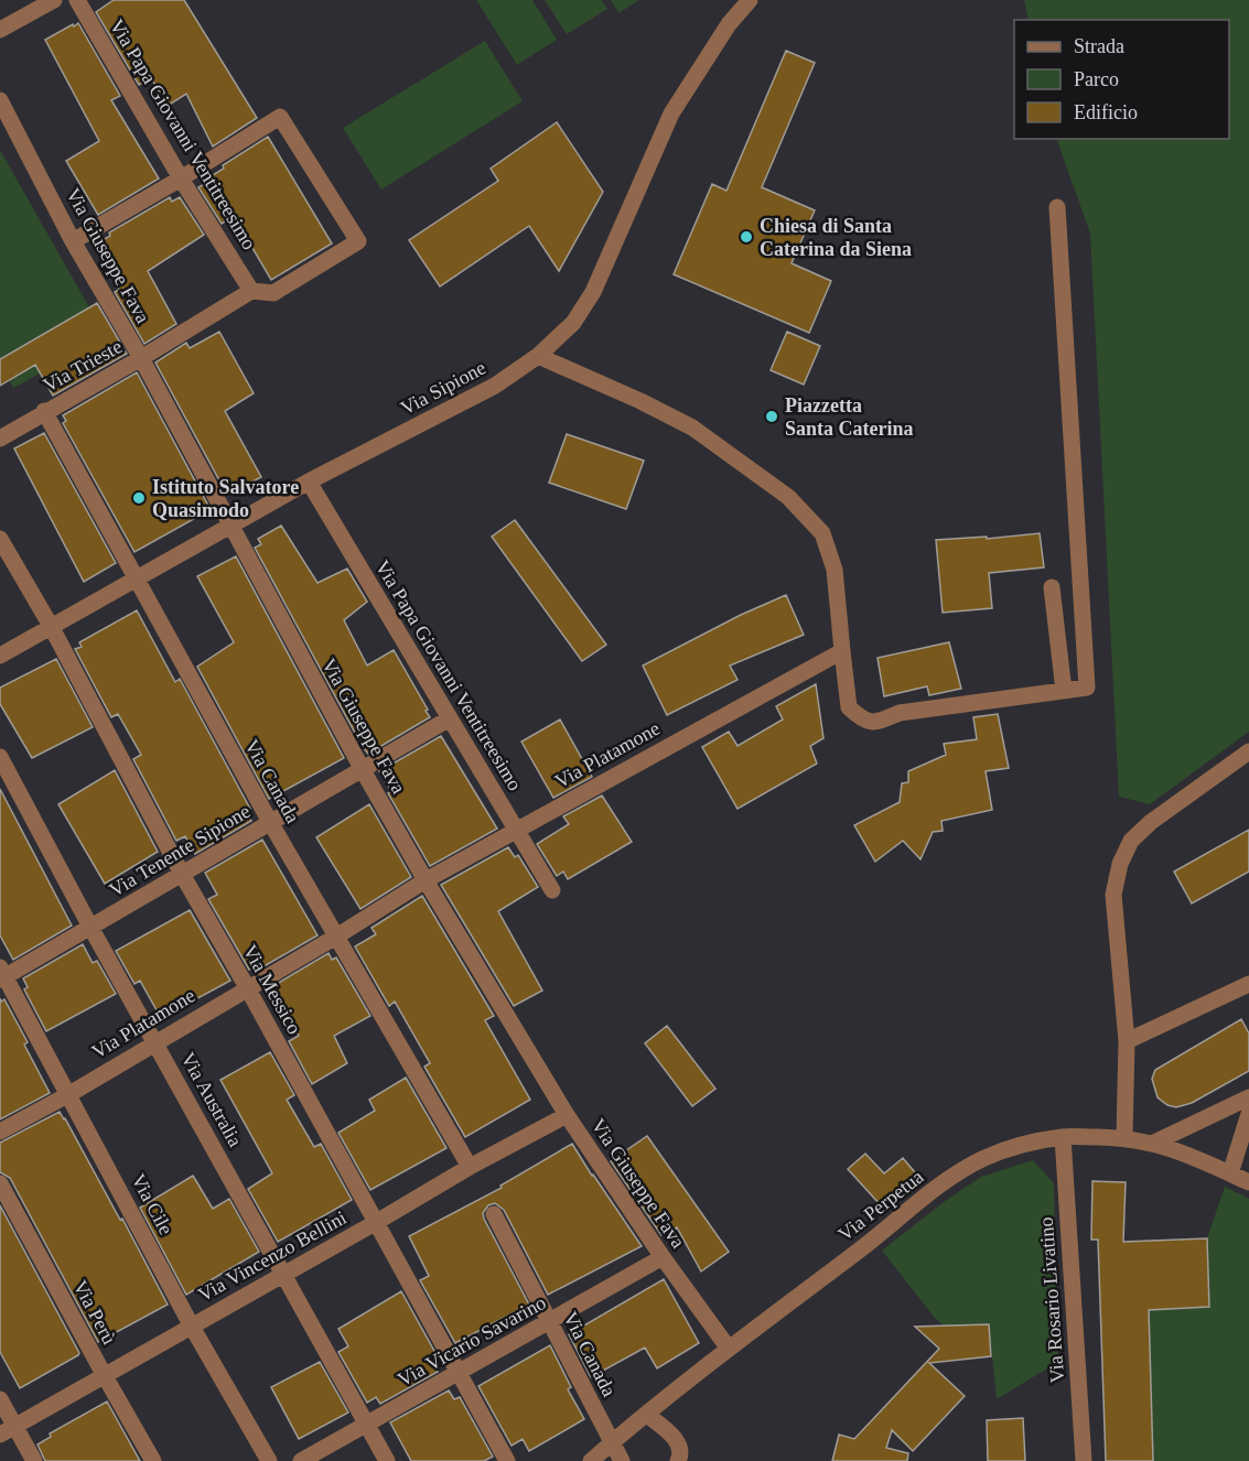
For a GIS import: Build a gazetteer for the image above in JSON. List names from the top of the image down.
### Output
{
  "streets": {
    "street": [
      "Via Papa Giovanni Ventitreesimo",
      "Via Giuseppe Fava",
      "Via Trieste",
      "Via Sipione",
      "Via Platamone",
      "Via Canada",
      "Via Tenente Sipione",
      "Via Messico",
      "Via Australia",
      "Via Cile",
      "Via Perpetua",
      "Via Vincenzo Bellini",
      "Via Rosario Livatino",
      "Via Perù",
      "Via Vicario Savarino"
    ]
  },
  "crossings": [
    ["Via Papa Giovanni Ventitreesimo", "Via Trieste"],
    ["Via Papa Giovanni Ventitreesimo", "Via Sipione"],
    ["Via Papa Giovanni Ventitreesimo", "Via Platamone"],
    ["Via Papa Giovanni Ventitreesimo", "Via Tenente Sipione"],
    ["Via Giuseppe Fava", "Via Trieste"],
    ["Via Giuseppe Fava", "Via Sipione"],
    ["Via Giuseppe Fava", "Via Platamone"],
    ["Via Giuseppe Fava", "Via Tenente Sipione"],
    ["Via Giuseppe Fava", "Via Perpetua"],
    ["Via Giuseppe Fava", "Via Vincenzo Bellini"],
    ["Via Giuseppe Fava", "Via Vicario Savarino"],
    ["Via Trieste", "Via Canada"],
    ["Via Sipione", "Via Canada"],
    ["Via Sipione", "Via Messico"],
    ["Via Platamone", "Via Canada"],
    ["Via Platamone", "Via Messico"],
    ["Via Platamone", "Via Australia"],
    ["Via Platamone", "Via Cile"],
    ["Via Canada", "Via Tenente Sipione"],
    ["Via Canada", "Via Perpetua"],
    ["Via Canada", "Via Vincenzo Bellini"],
    ["Via Canada", "Via Vicario Savarino"],
    ["Via Tenente Sipione", "Via Messico"],
    ["Via Tenente Sipione", "Via Australia"],
    ["Via Tenente Sipione", "Via Cile"],
    ["Via Messico", "Via Vincenzo Bellini"],
    ["Via Messico", "Via Vicario Savarino"],
    ["Via Australia", "Via Vincenzo Bellini"],
    ["Via Australia", "Via Vicario Savarino"],
    ["Via Cile", "Via Vincenzo Bellini"],
    ["Via Perpetua", "Via Rosario Livatino"],
    ["Via Vincenzo Bellini", "Via Perù"]
  ],
  "places": ["Chiesa di Santa Caterina da Siena", "Piazzetta Santa Caterina", "Istituto Salvatore Quasimodo"],
  "legend": ["Strada", "Parco", "Edificio"]
}
